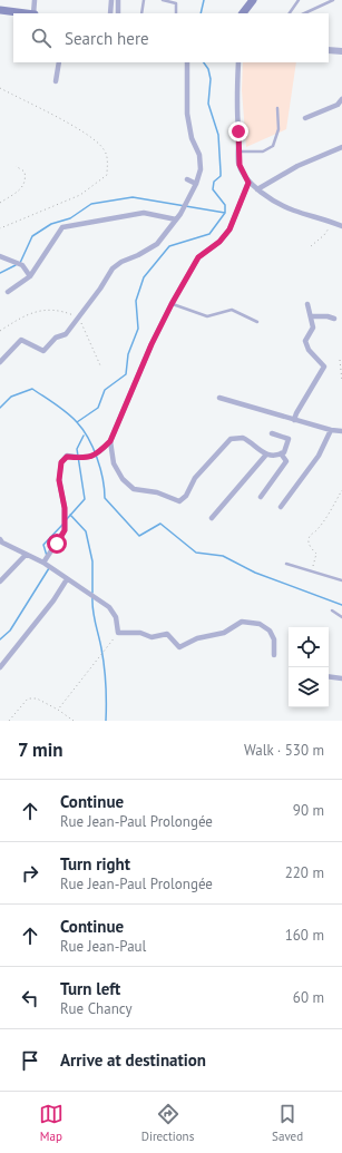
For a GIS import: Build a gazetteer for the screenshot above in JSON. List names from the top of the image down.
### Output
{
  "page": {
    "search": "Search here",
    "heading": ["7 min", "Walk · 530 m"],
    "list": [
      ["Continue", "Rue Jean-Paul Prolongée", "90 m"],
      ["Turn right", "Rue Jean-Paul Prolongée", "220 m"],
      ["Continue", "Rue Jean-Paul", "160 m"],
      ["Turn left", "Rue Chancy", "60 m"],
      "Arrive at destination"
    ],
    "nav": ["Map", "Directions", "Saved"]
  }
}
